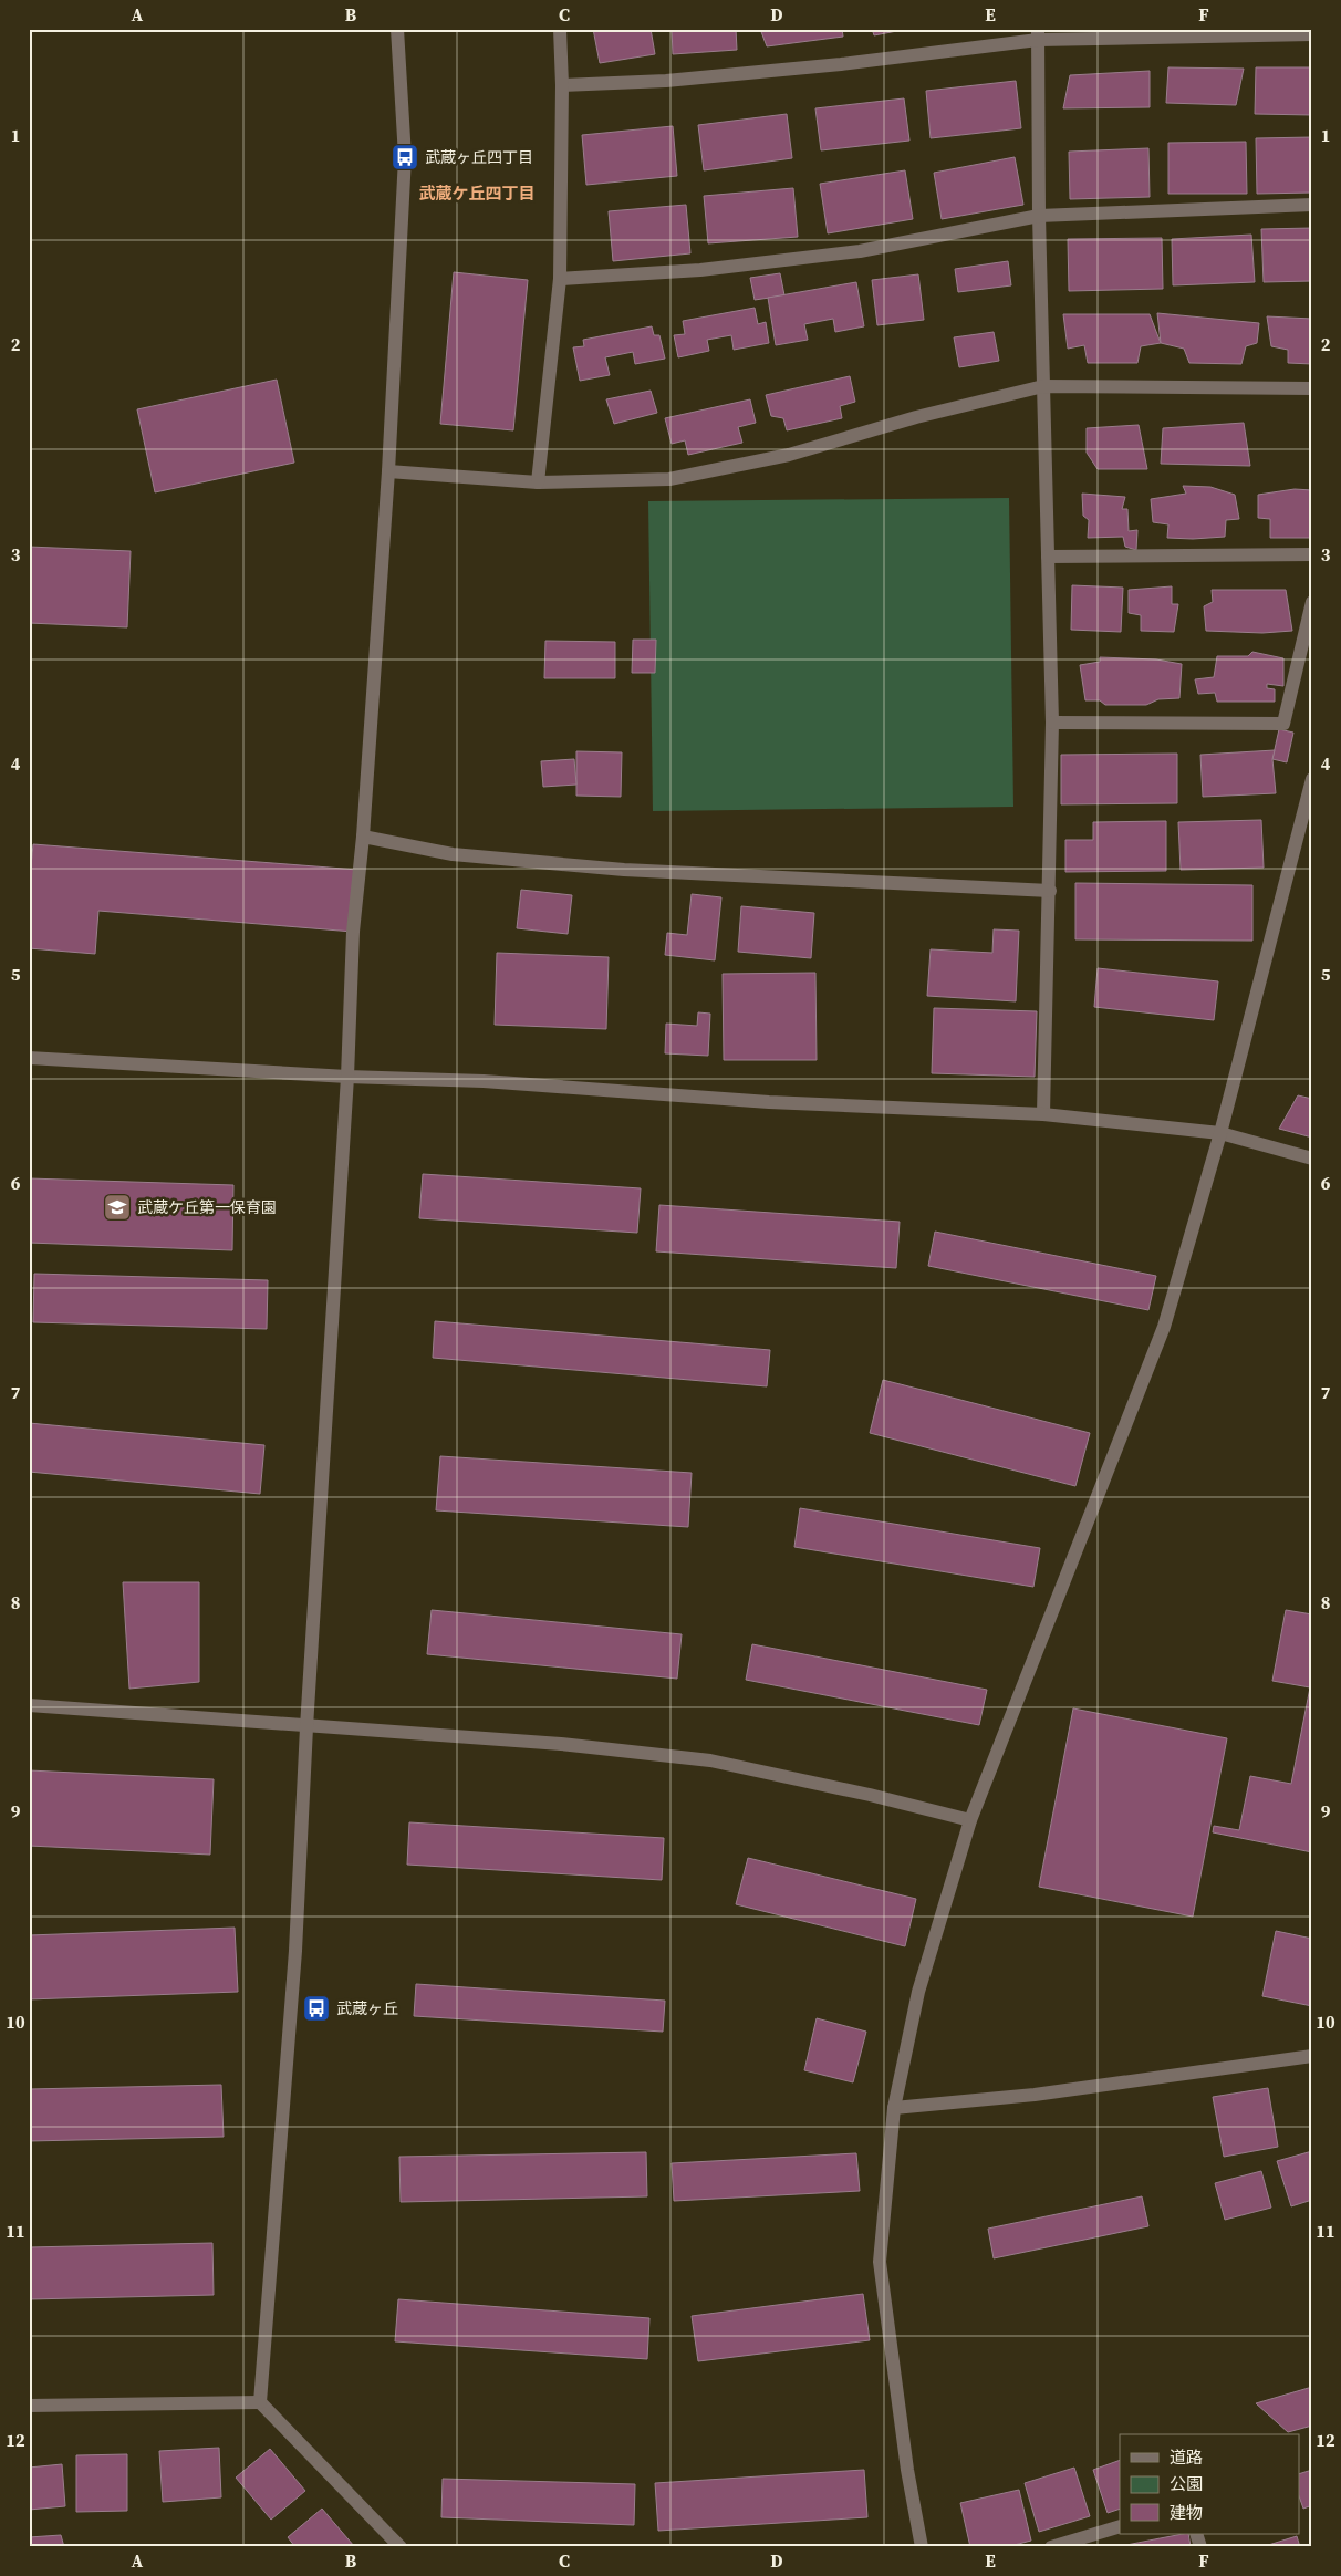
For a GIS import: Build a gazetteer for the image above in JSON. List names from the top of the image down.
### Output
{
  "districts": ["武蔵ケ丘四丁目"],
  "places": {
    "bus stop": ["武蔵ヶ丘四丁目", "武蔵ヶ丘"],
    "school or university": ["武蔵ケ丘第一保育園"]
  },
  "legend": ["道路", "公園", "建物"],
  "grid": {
    "columns": [
      "A",
      "B",
      "C",
      "D",
      "E",
      "F"
    ],
    "rows": [
      "1",
      "2",
      "3",
      "4",
      "5",
      "6",
      "7",
      "8",
      "9",
      "10",
      "11",
      "12"
    ]
  }
}
